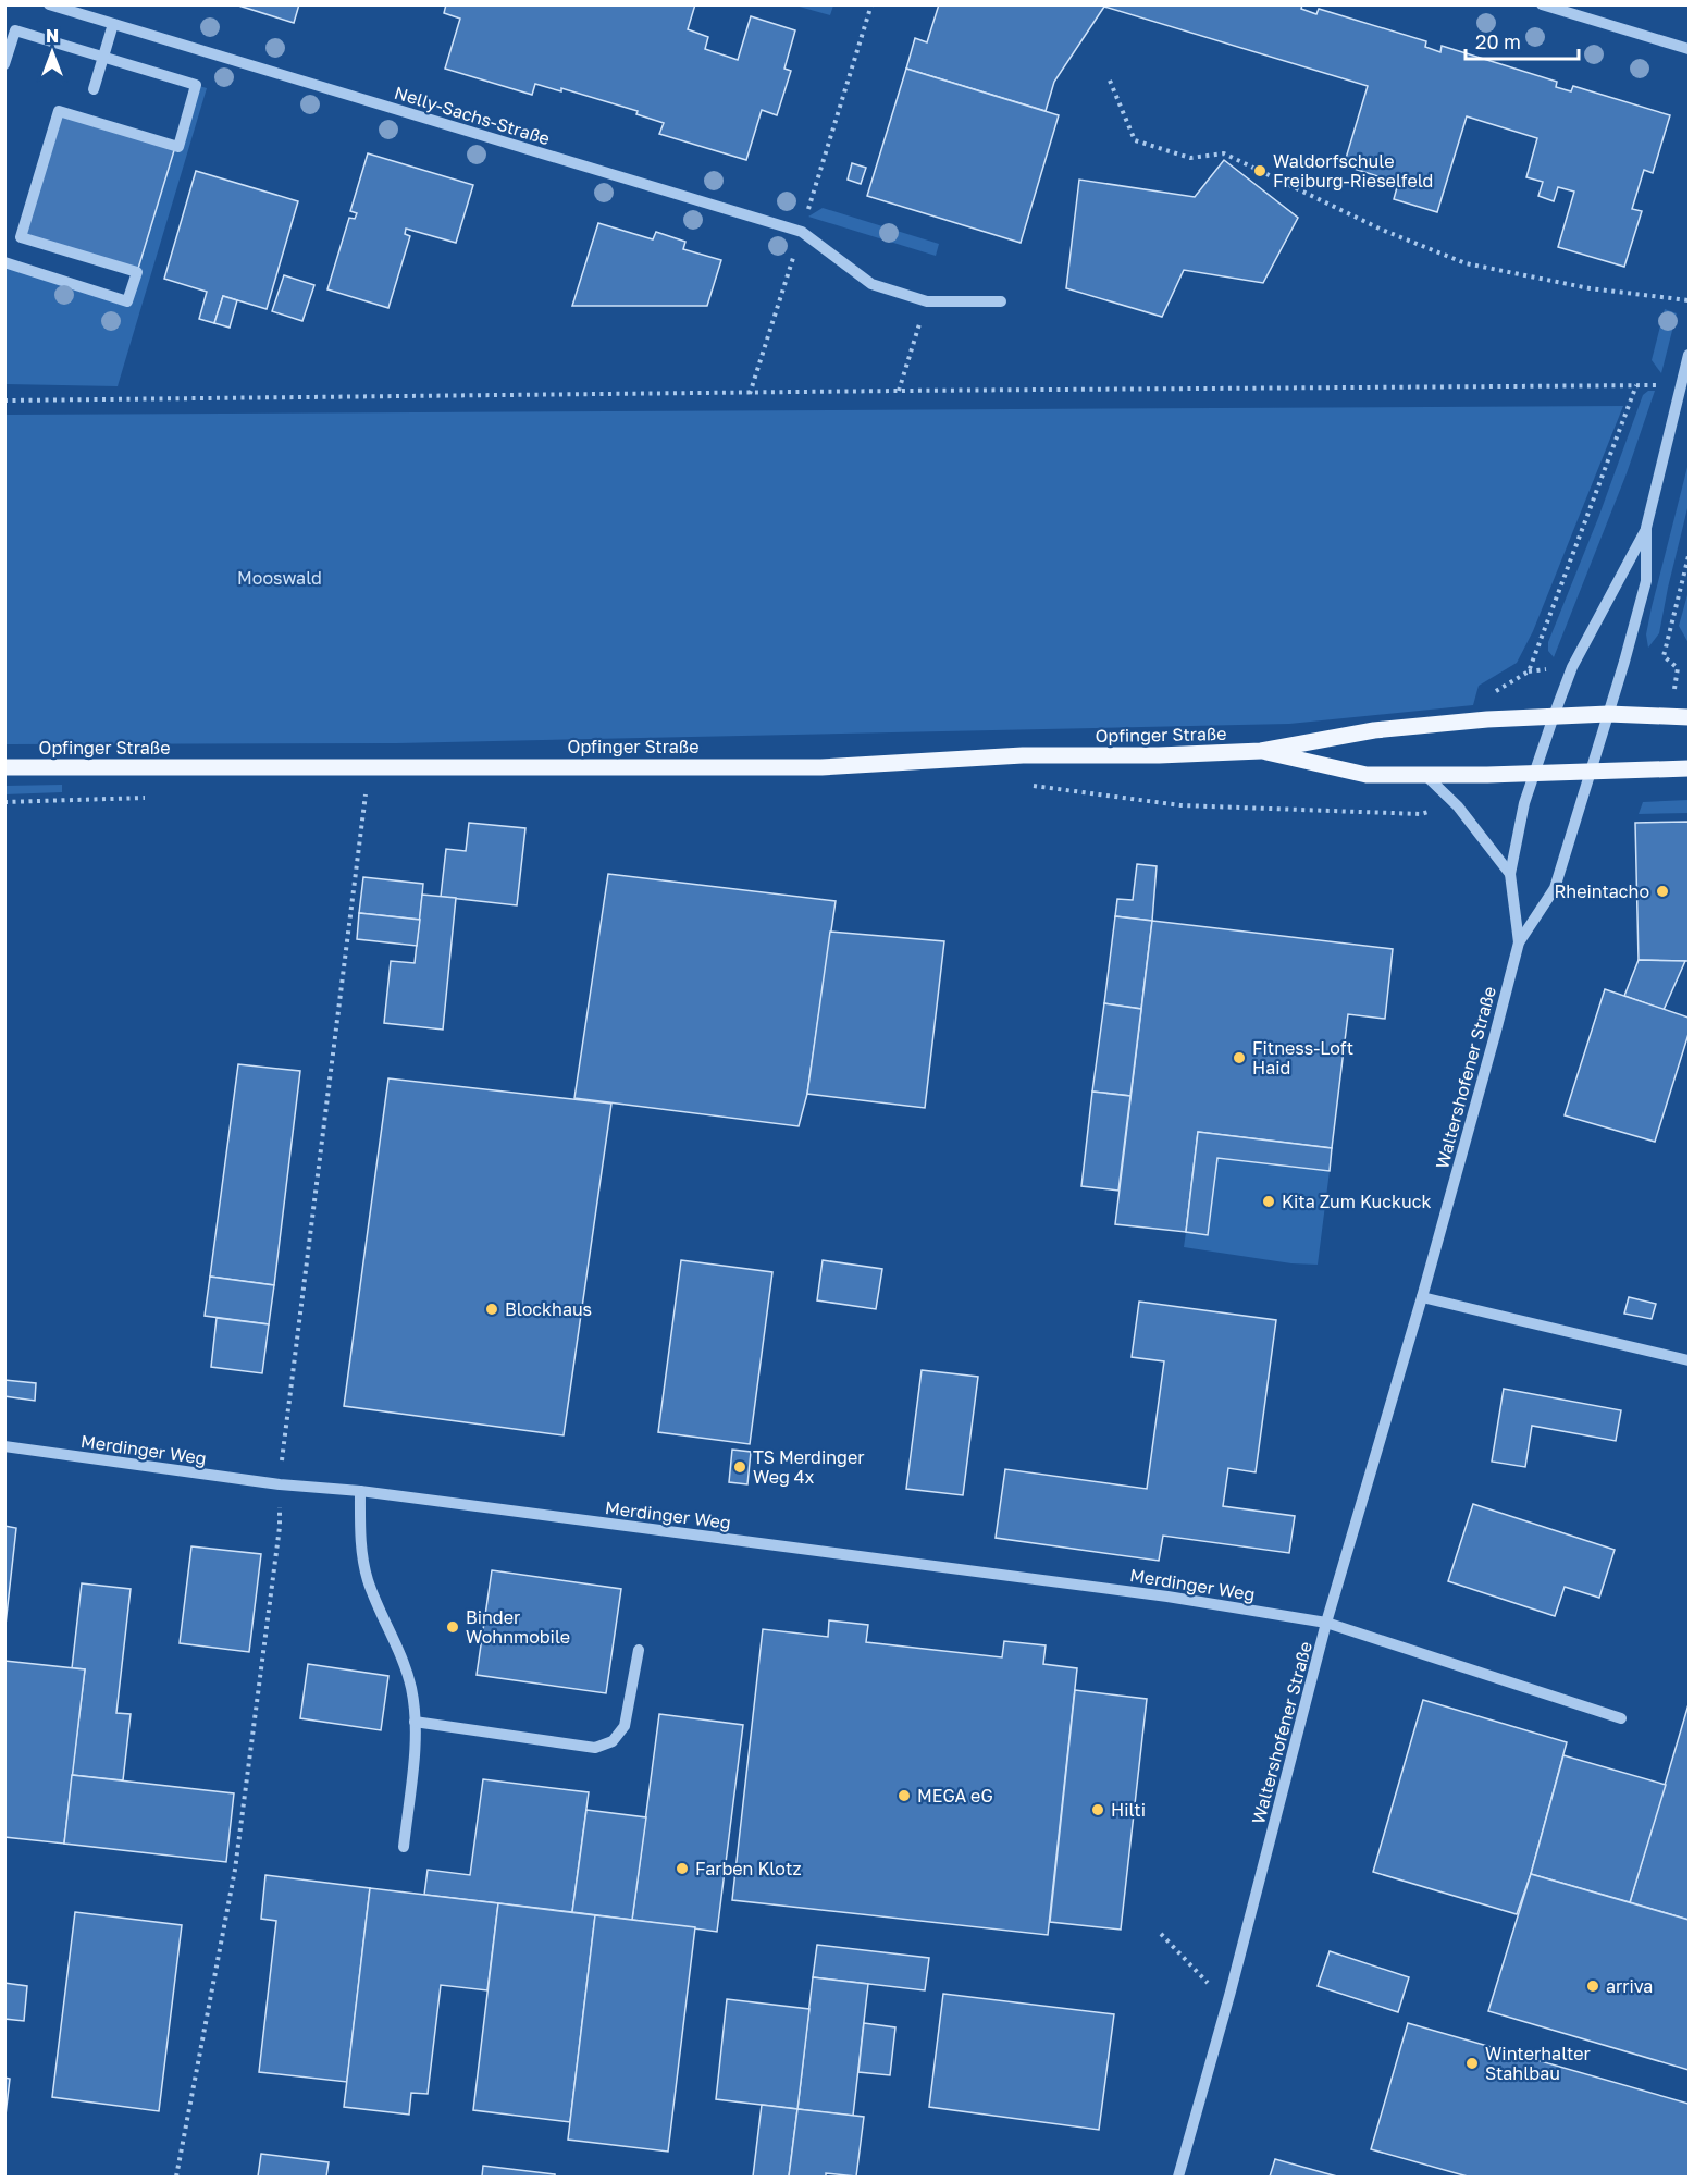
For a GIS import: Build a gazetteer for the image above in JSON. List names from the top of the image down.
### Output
{
  "streets": {
    "main road": ["Opfinger Straße"],
    "street": ["Nelly-Sachs-Straße", "Waltershofener Straße", "Merdinger Weg"]
  },
  "crossings": [
    ["Opfinger Straße", "Waltershofener Straße"],
    ["Waltershofener Straße", "Merdinger Weg"]
  ],
  "parks": ["Mooswald"],
  "places": [
    "Waldorfschule Freiburg-Rieselfeld",
    "Rheintacho",
    "Fitness-Loft Haid",
    "Kita Zum Kuckuck",
    "Blockhaus",
    "TS Merdinger Weg 4x",
    "Binder Wohnmobile",
    "MEGA eG",
    "Hilti",
    "Farben Klotz",
    "arriva",
    "Winterhalter Stahlbau"
  ],
  "scale_bar": "20 m",
  "north": "top"
}
